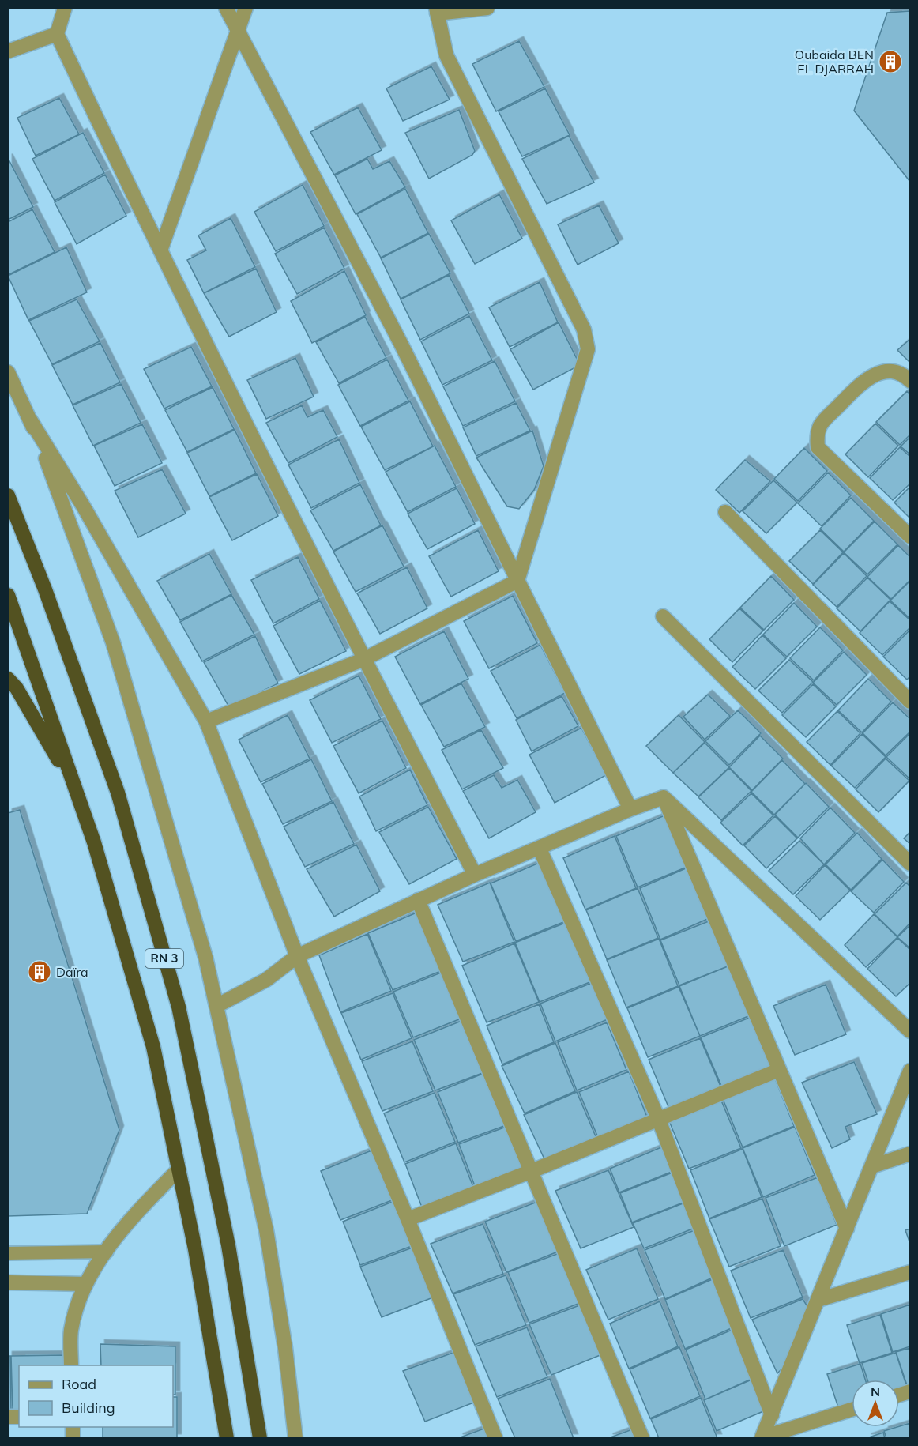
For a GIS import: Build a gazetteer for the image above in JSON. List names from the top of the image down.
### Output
{
  "streets": {
    "highway": ["RN 3"]
  },
  "places": {
    "building": ["Oubaida BEN EL DJARRAH", "Daïra"]
  },
  "legend": ["Road", "Building"],
  "north": "top"
}
